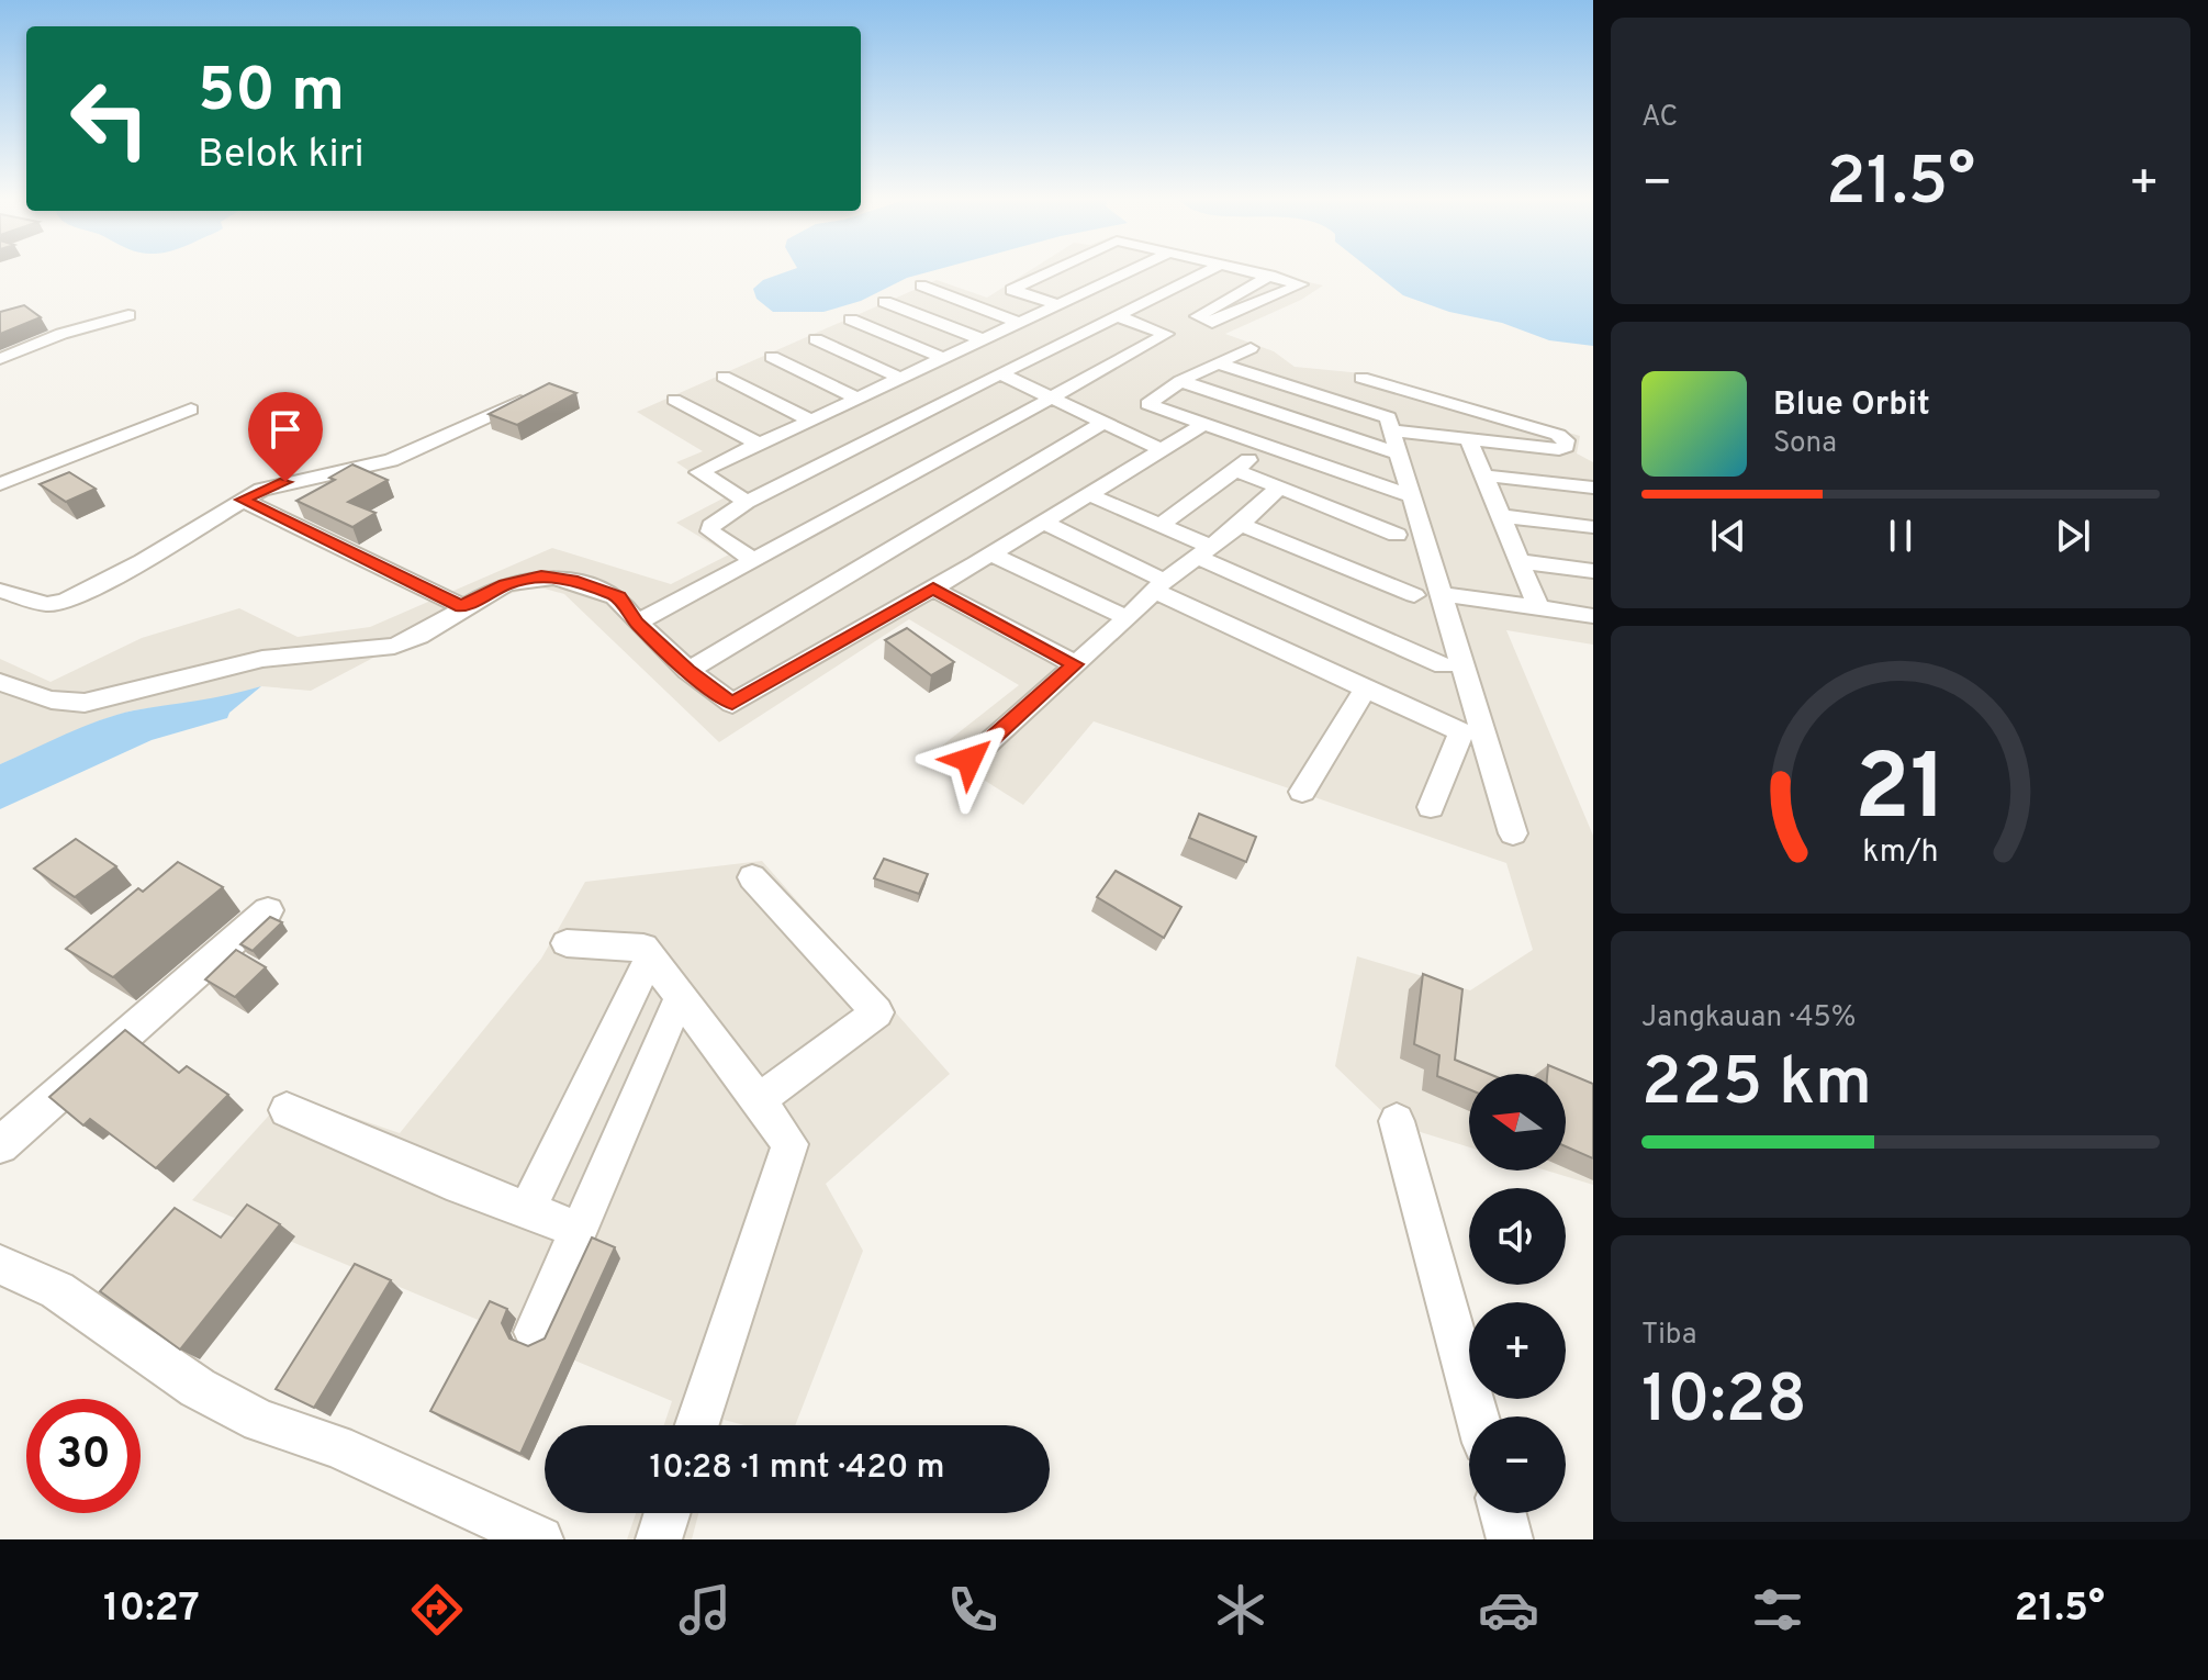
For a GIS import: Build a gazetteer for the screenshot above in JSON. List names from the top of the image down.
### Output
{
  "north": "left",
  "page": {
    "tile": [
      "AC",
      ["Jangkauan · 45%", "225 km"],
      ["Tiba", "10:28"]
    ],
    "turn": ["50 m", "Belok kiri"],
    "heat": ["−", "21.5°", "+"],
    "song": ["Blue Orbit", "Sona"],
    "map_buttons": ["+", "−"],
    "limit": "30",
    "trip": "10:28 · 1 mnt · 420 m",
    "tabs": ["10:27", "21.5°"],
    "gauge": ["21", "km/h"]
  }
}
